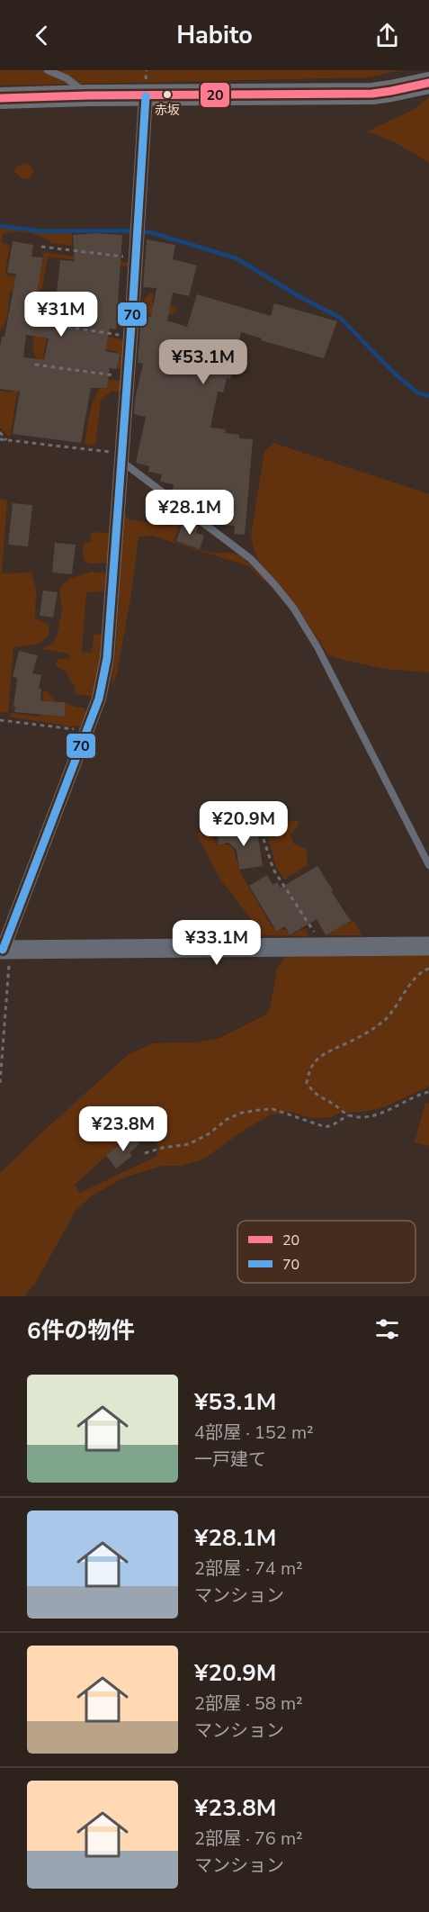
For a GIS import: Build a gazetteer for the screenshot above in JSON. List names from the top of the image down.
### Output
{
  "places": ["赤坂"],
  "lines": ["transit line 20", "transit line 70"],
  "legend": ["20", "70"],
  "page": {
    "header": "Habito",
    "price": [
      "¥31M",
      "¥53.1M",
      "¥28.1M",
      "¥20.9M",
      "¥33.1M",
      "¥23.8M"
    ],
    "heading": "6件の物件",
    "list": [
      {
        "name": "¥53.1M",
        "note": "4部屋 · 152 m² · 一戸建て"
      },
      {
        "name": "¥28.1M",
        "note": "2部屋 · 74 m² · マンション"
      },
      {
        "name": "¥20.9M",
        "note": "2部屋 · 58 m² · マンション"
      },
      {
        "name": "¥23.8M",
        "note": "2部屋 · 76 m² · マンション"
      }
    ]
  }
}
